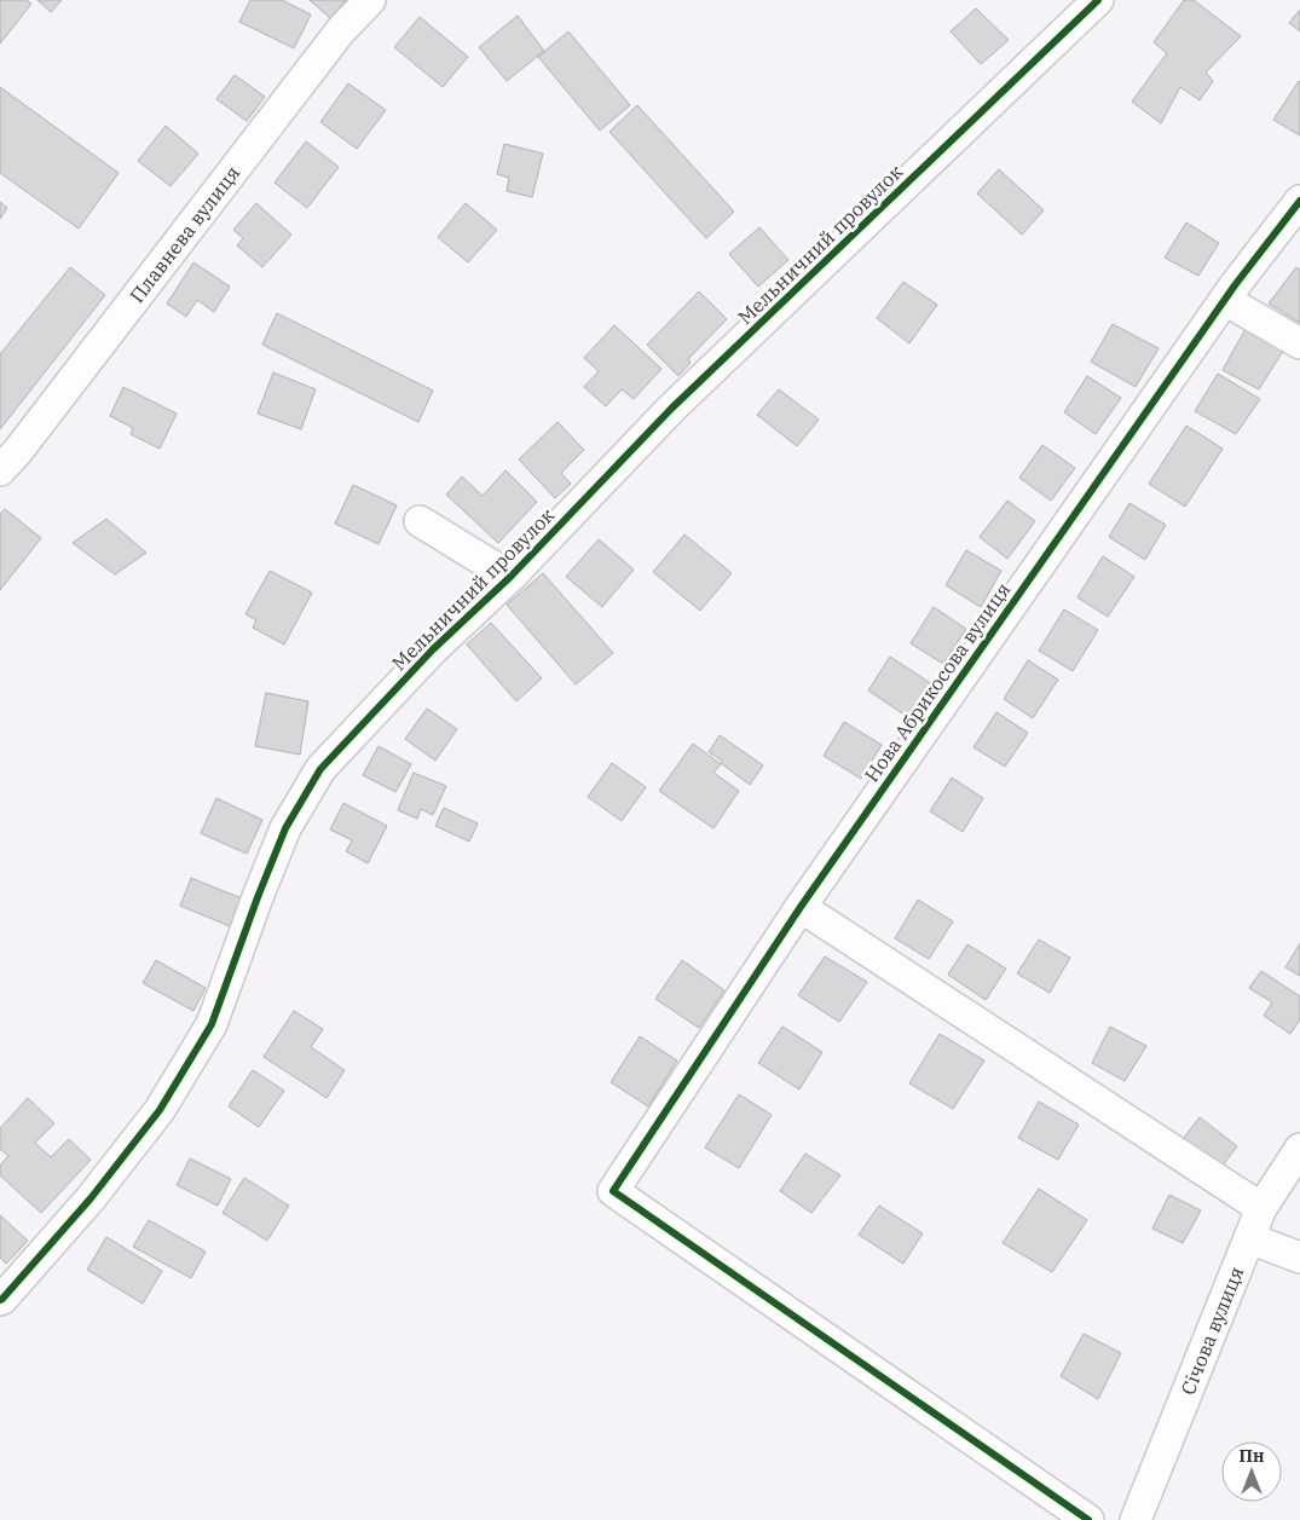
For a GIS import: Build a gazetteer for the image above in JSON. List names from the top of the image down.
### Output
{
  "streets": {
    "street": [
      "Плавнева вулиця",
      "Мельничний провулок",
      "Нова Абрикосова вулиця",
      "Січова вулиця"
    ]
  },
  "north": "top"
}
